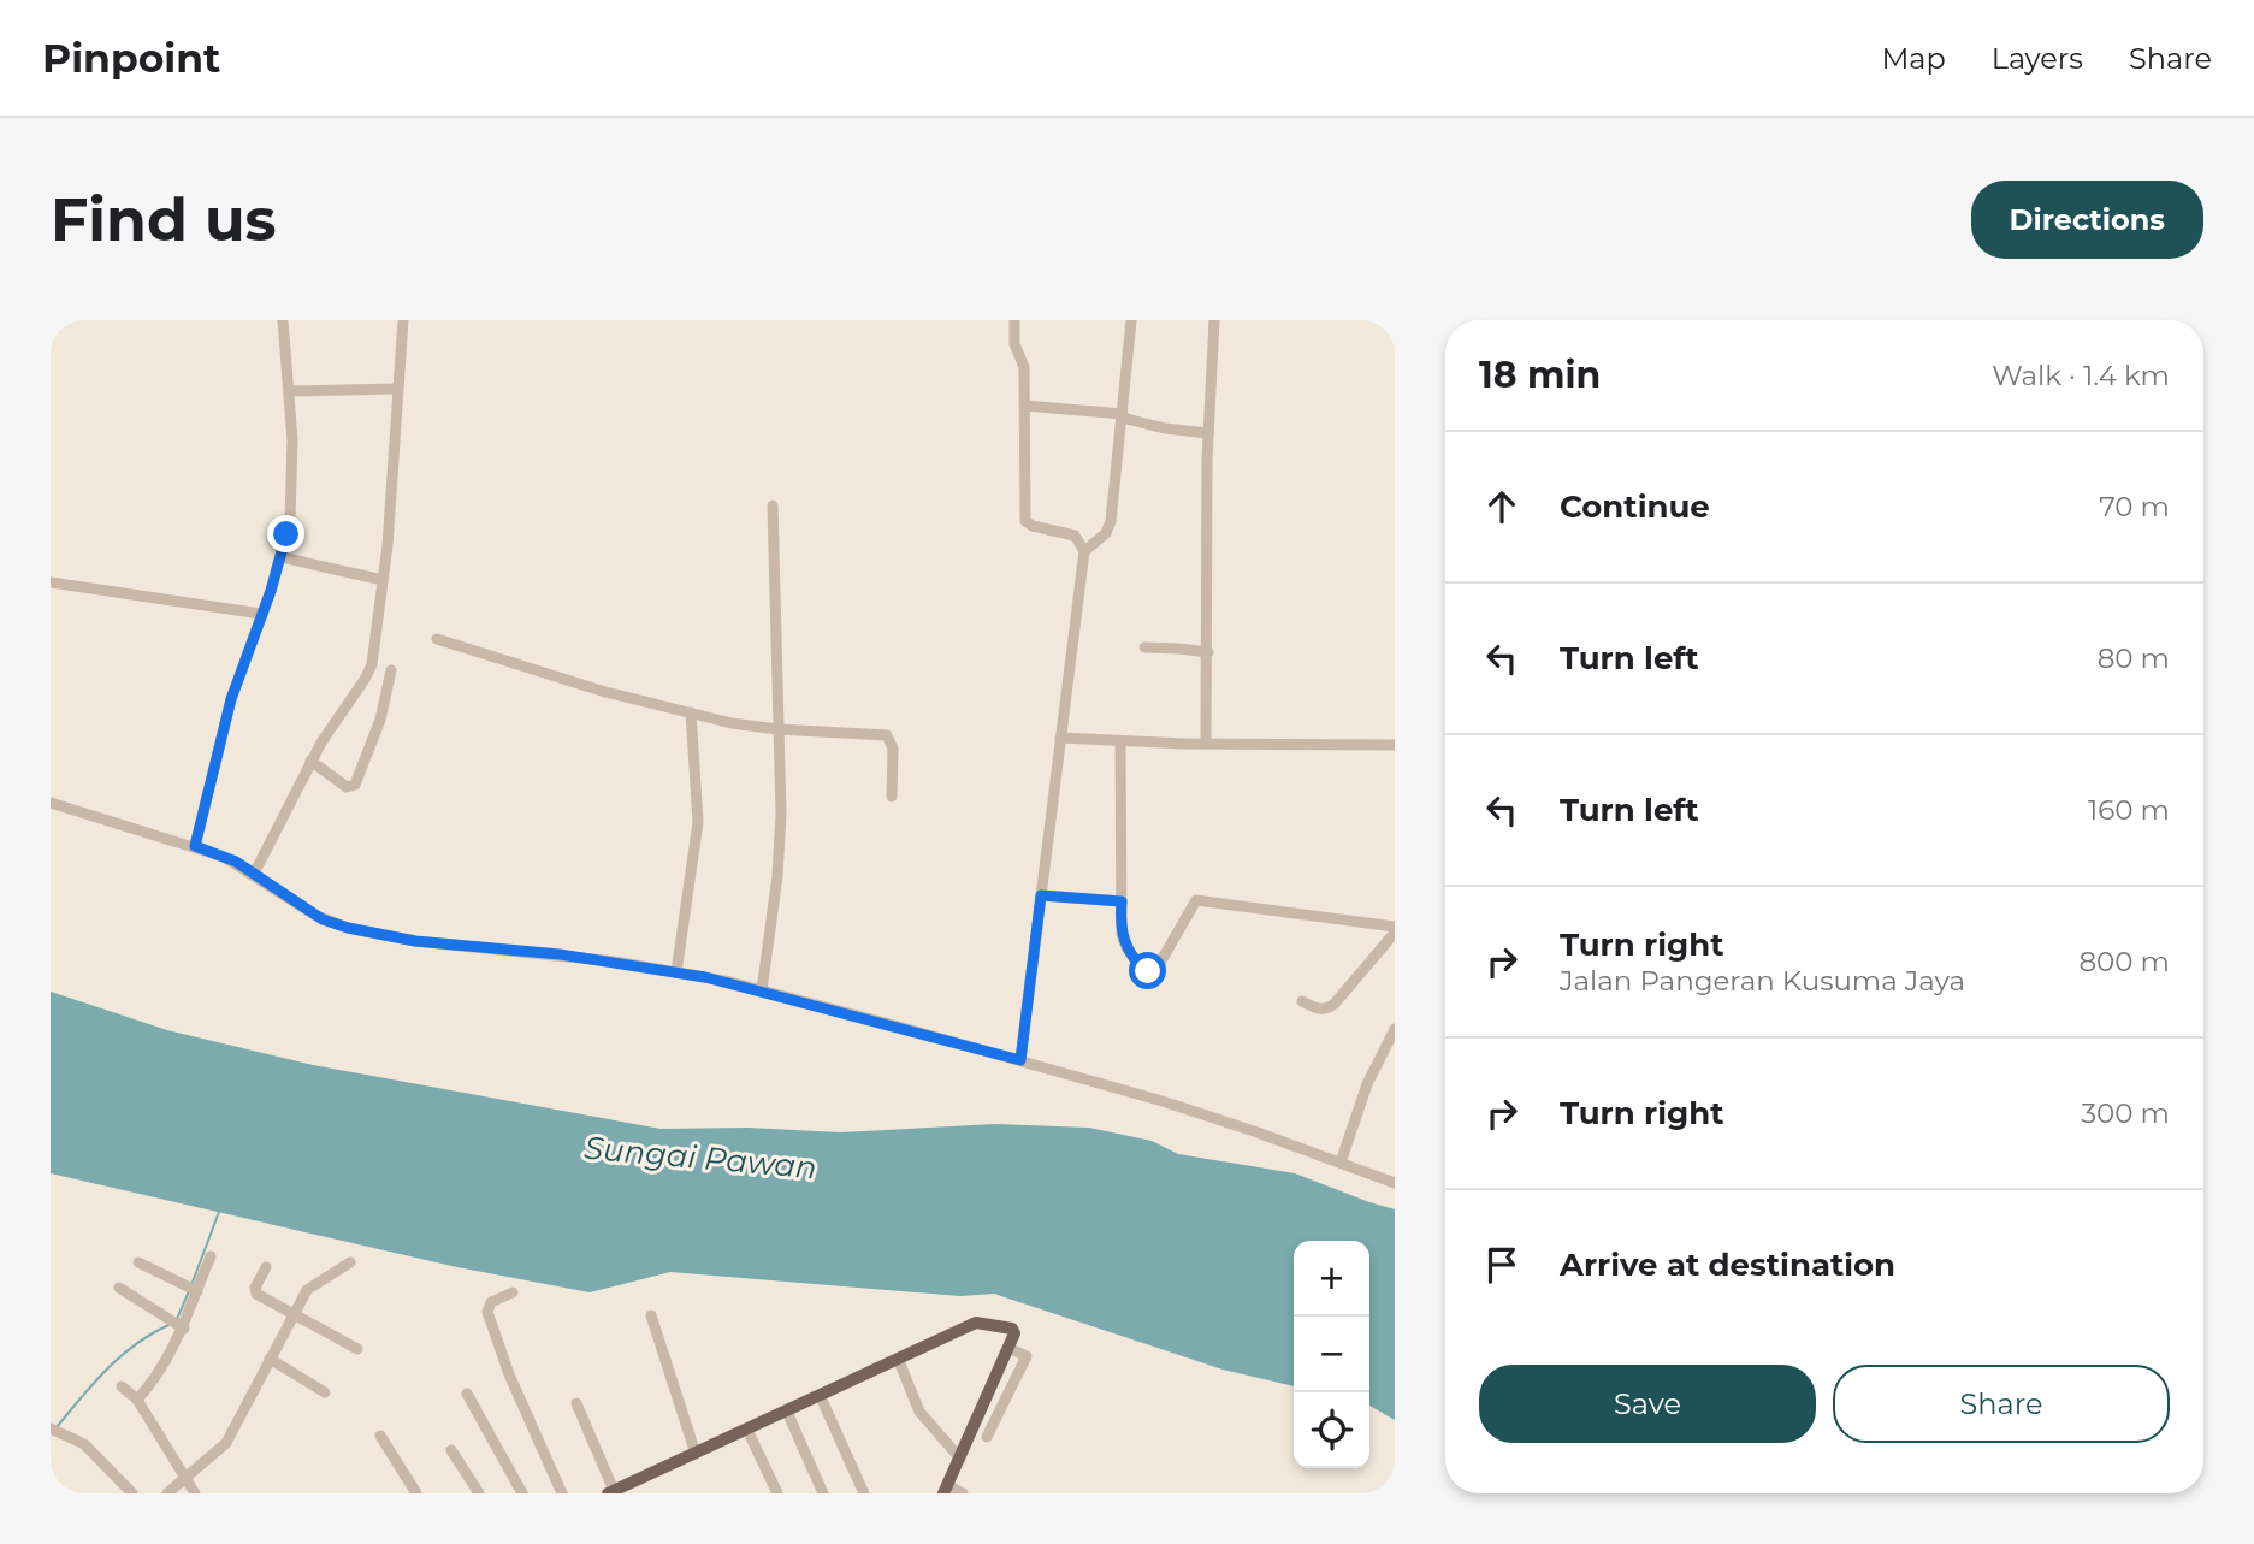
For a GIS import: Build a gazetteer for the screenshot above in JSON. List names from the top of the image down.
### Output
{
  "water": ["Sungai Pawan"],
  "page": {
    "header": "Pinpoint",
    "nav": ["Map", "Layers", "Share"],
    "buttons": [
      "Directions",
      ["Save", "Share"]
    ],
    "title": "Find us",
    "heading": ["18 min", "Walk · 1.4 km"],
    "list": [
      ["Continue", "70 m"],
      ["Turn left", "80 m"],
      ["Turn left", "160 m"],
      ["Turn right", "Jalan Pangeran Kusuma Jaya", "800 m"],
      ["Turn right", "300 m"],
      "Arrive at destination"
    ],
    "map_buttons": ["+", "−"]
  }
}
